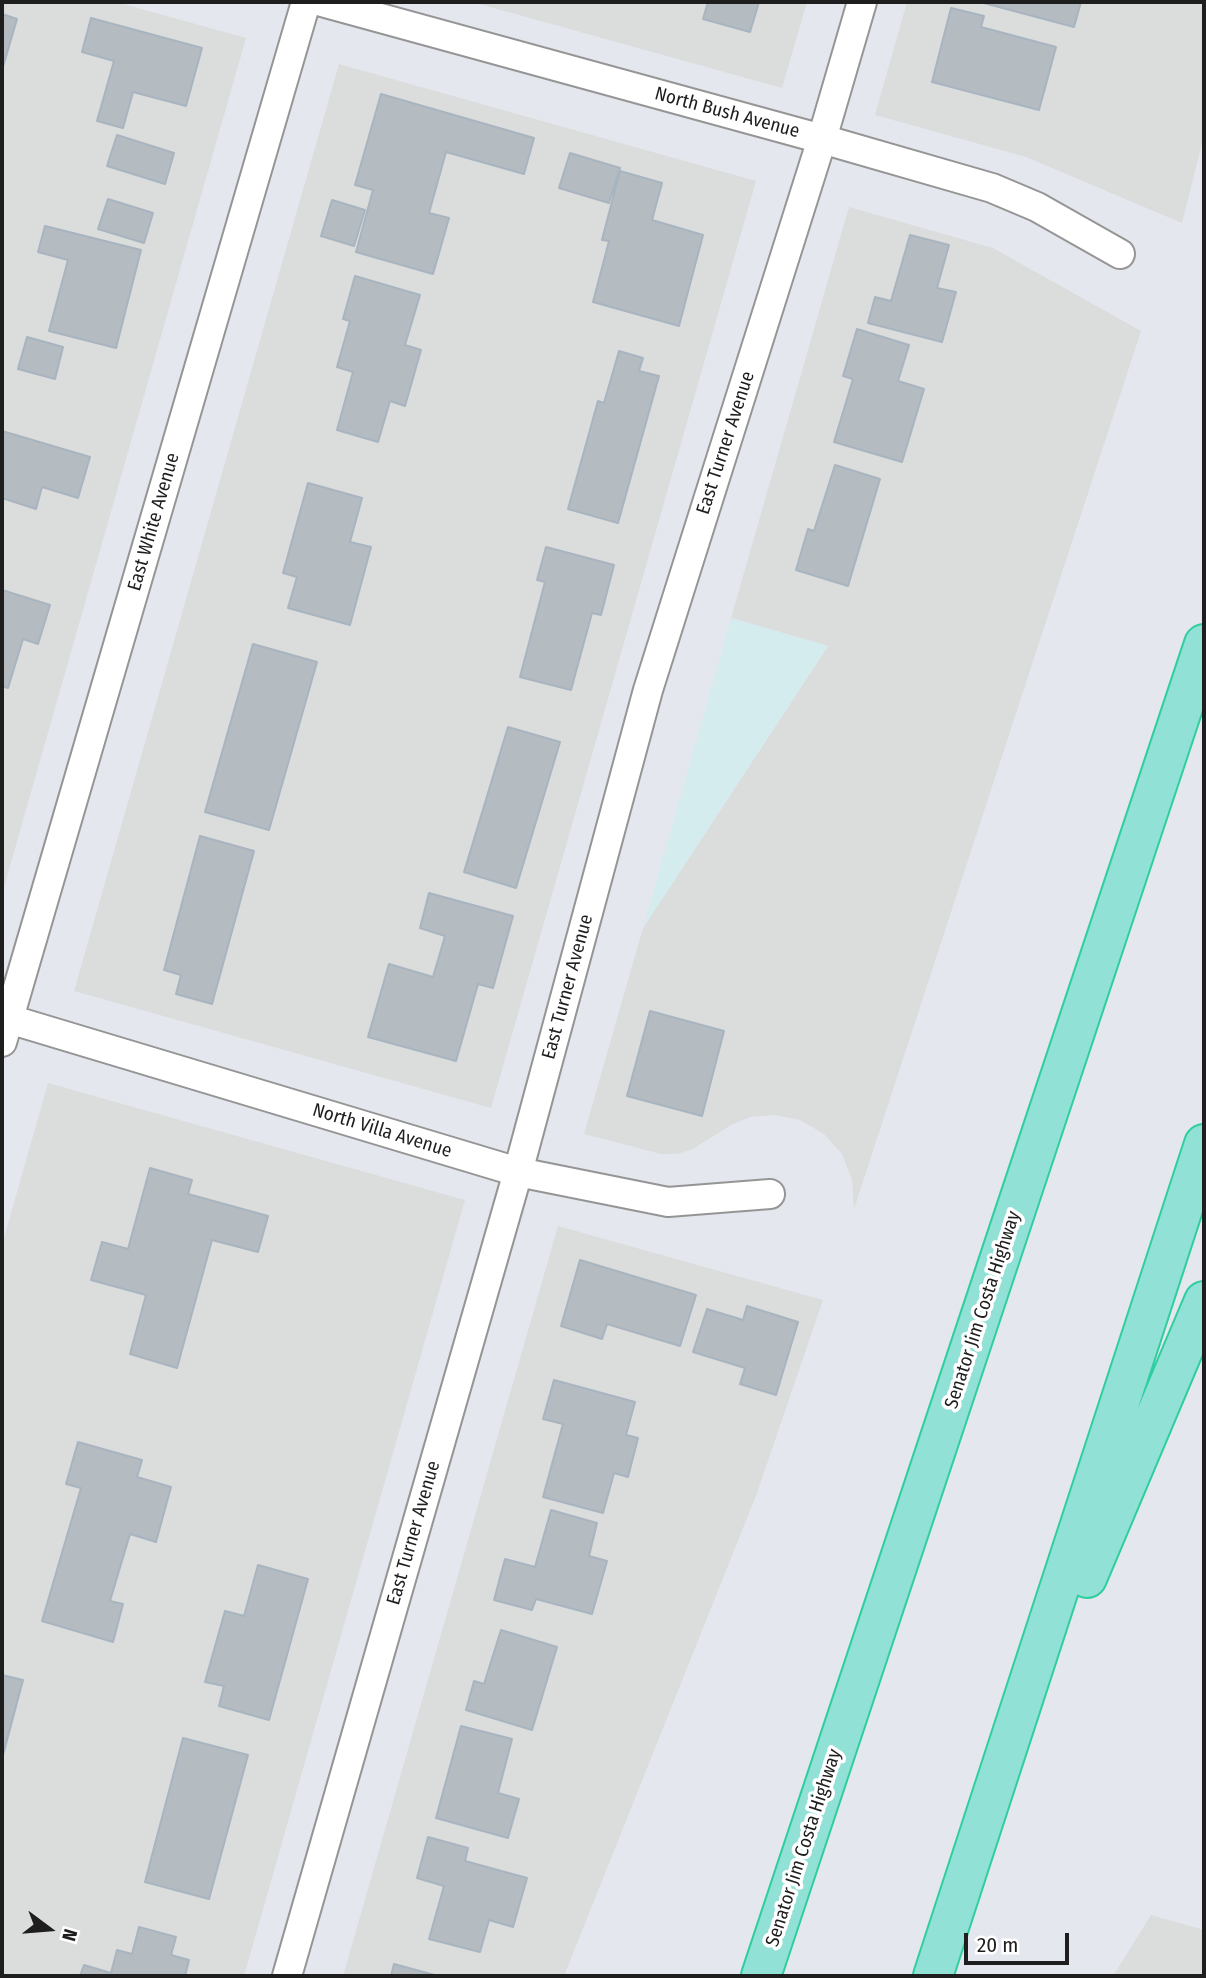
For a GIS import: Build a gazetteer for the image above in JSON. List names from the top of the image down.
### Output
{
  "streets": {
    "highway": ["Senator Jim Costa Highway"],
    "street": [
      "North Bush Avenue",
      "East Turner Avenue",
      "East White Avenue",
      "North Villa Avenue"
    ]
  },
  "crossings": [
    ["North Bush Avenue", "East Turner Avenue"],
    ["East Turner Avenue", "North Villa Avenue"],
    ["East White Avenue", "North Villa Avenue"]
  ],
  "scale_bar": "20 m",
  "north": "right"
}
